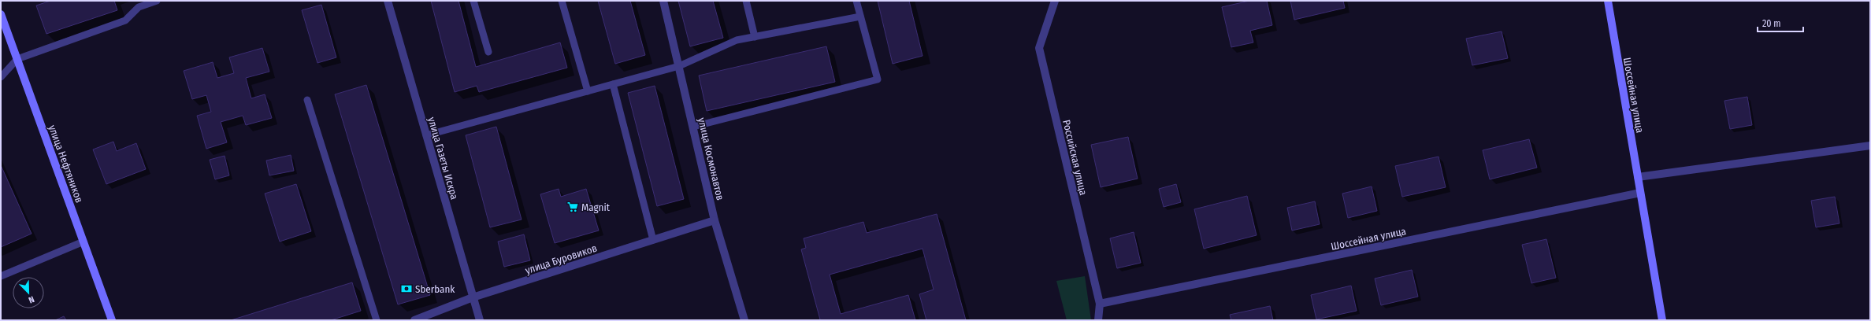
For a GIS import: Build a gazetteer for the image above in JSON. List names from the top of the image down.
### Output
{
  "streets": {
    "street": [
      "Шоссейная улица",
      "Российская улица",
      "улица Газеты Искра",
      "улица Космонавтов",
      "улица Нефтяников",
      "улица Буровиков"
    ]
  },
  "crossings": [
    ["Шоссейная улица", "Российская улица"],
    ["улица Газеты Искра", "улица Буровиков"],
    ["улица Космонавтов", "улица Буровиков"]
  ],
  "places": {
    "supermarket": ["Magnit"],
    "bank": ["Sberbank"]
  },
  "scale_bar": "20 m",
  "north": "bottom right"
}
